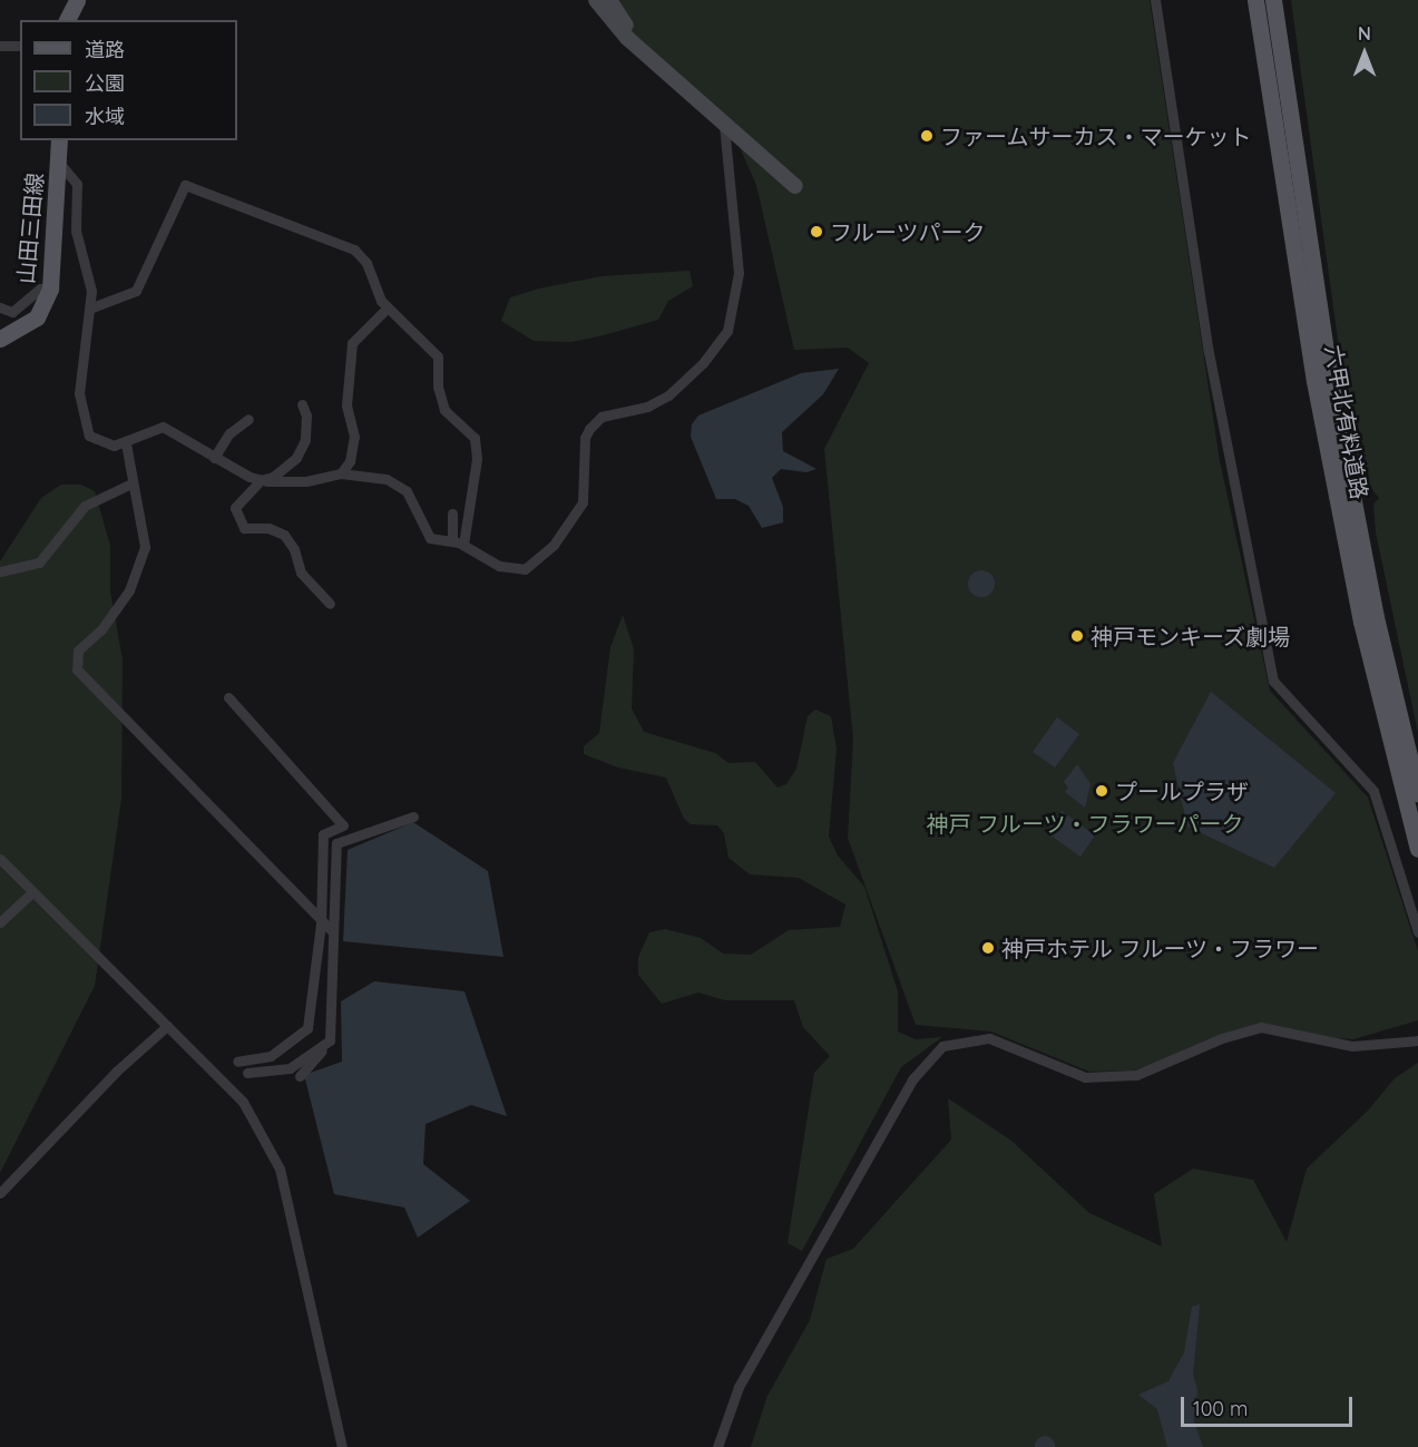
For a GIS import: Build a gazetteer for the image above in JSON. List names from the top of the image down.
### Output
{
  "streets": {
    "main road": ["山田三田線", "六甲北有料道路"]
  },
  "parks": ["神戸 フルーツ・フラワーパーク"],
  "places": [
    "ファームサーカス・マーケット",
    "フルーツパーク",
    "神戸モンキーズ劇場",
    "プールプラザ",
    "神戸ホテル フルーツ・フラワー"
  ],
  "legend": ["道路", "公園", "水域"],
  "scale_bar": "100 m",
  "north": "top"
}
